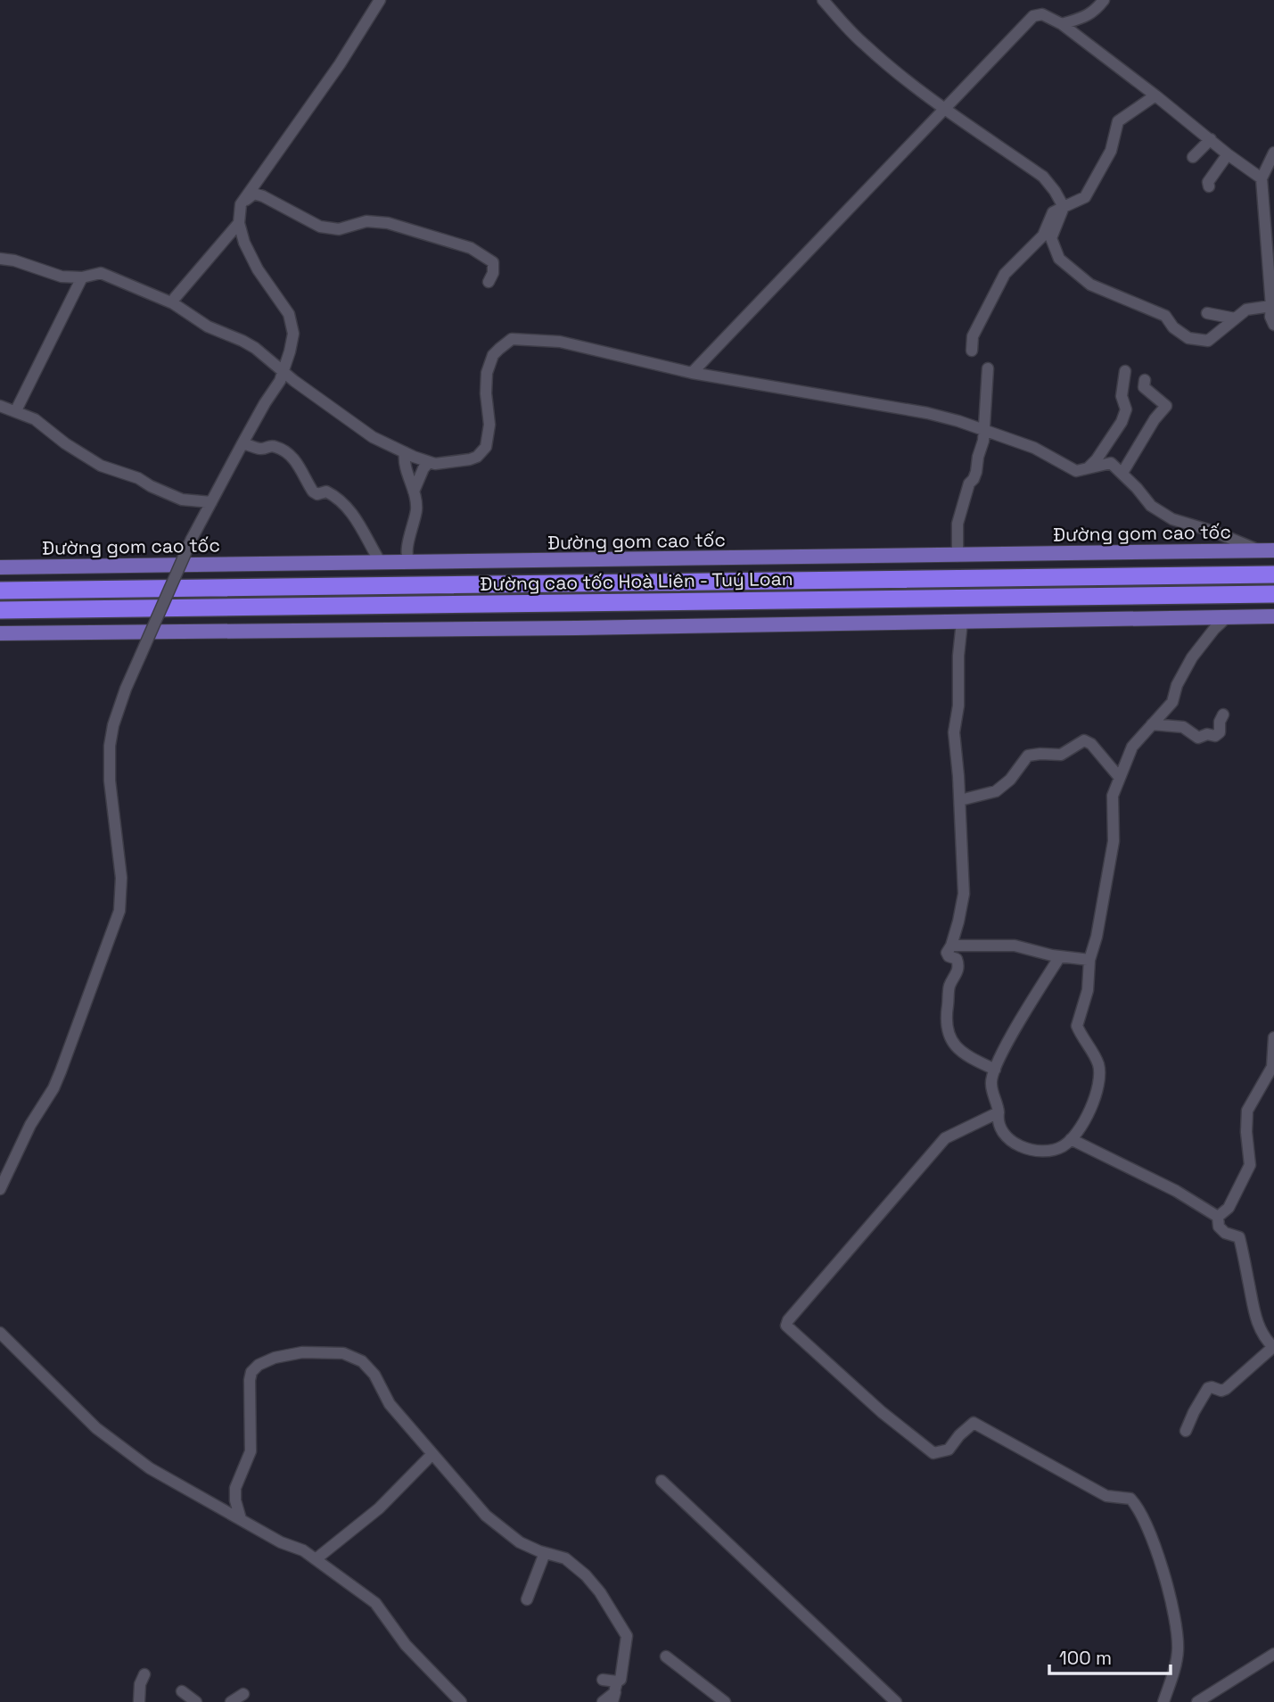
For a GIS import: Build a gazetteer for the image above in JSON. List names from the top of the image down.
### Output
{
  "streets": {
    "highway": ["Đường cao tốc Hoà Liên - Tuý Loan"],
    "main road": ["Đường gom cao tốc"]
  },
  "scale_bar": "100 m"
}
